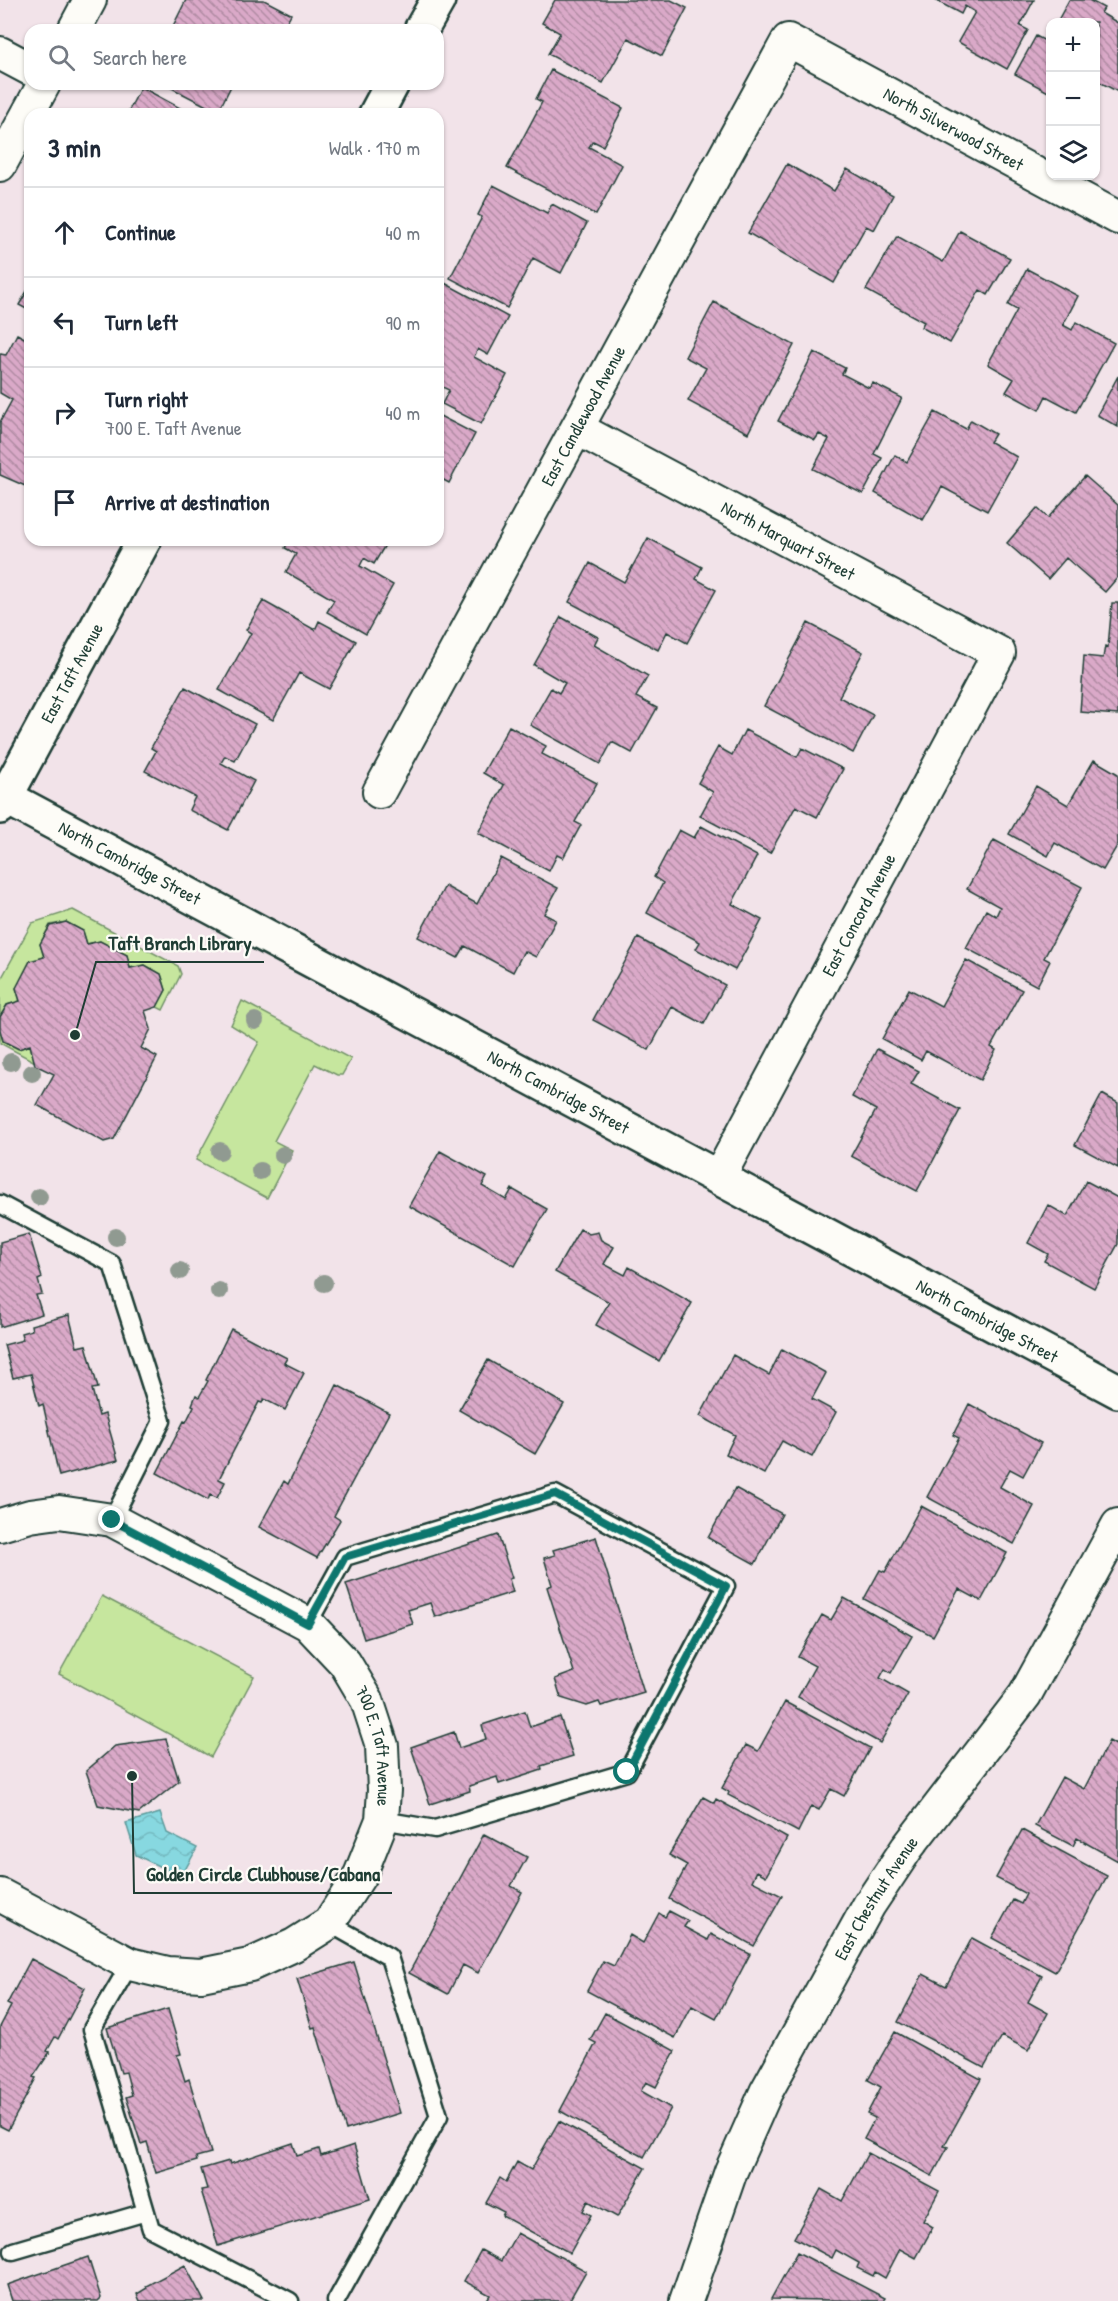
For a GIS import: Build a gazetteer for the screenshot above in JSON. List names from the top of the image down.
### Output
{
  "streets": {
    "street": [
      "North Silverwood Street",
      "East Candlewood Avenue",
      "North Marquart Street",
      "East Taft Avenue",
      "North Cambridge Street",
      "East Concord Avenue",
      "700 E. Taft Avenue",
      "East Chestnut Avenue"
    ]
  },
  "crossings": [
    ["North Silverwood Street", "East Candlewood Avenue"],
    ["East Candlewood Avenue", "North Marquart Street"],
    ["North Marquart Street", "East Concord Avenue"],
    ["East Taft Avenue", "North Cambridge Street"],
    ["North Cambridge Street", "East Concord Avenue"]
  ],
  "places": ["Taft Branch Library", "Golden Circle Clubhouse/Cabana"],
  "page": {
    "map_buttons": ["+", "−"],
    "search": "Search here",
    "heading": ["3 min", "Walk · 170 m"],
    "list": [
      ["Continue", "40 m"],
      ["Turn left", "90 m"],
      ["Turn right", "700 E. Taft Avenue", "40 m"],
      "Arrive at destination"
    ]
  }
}
